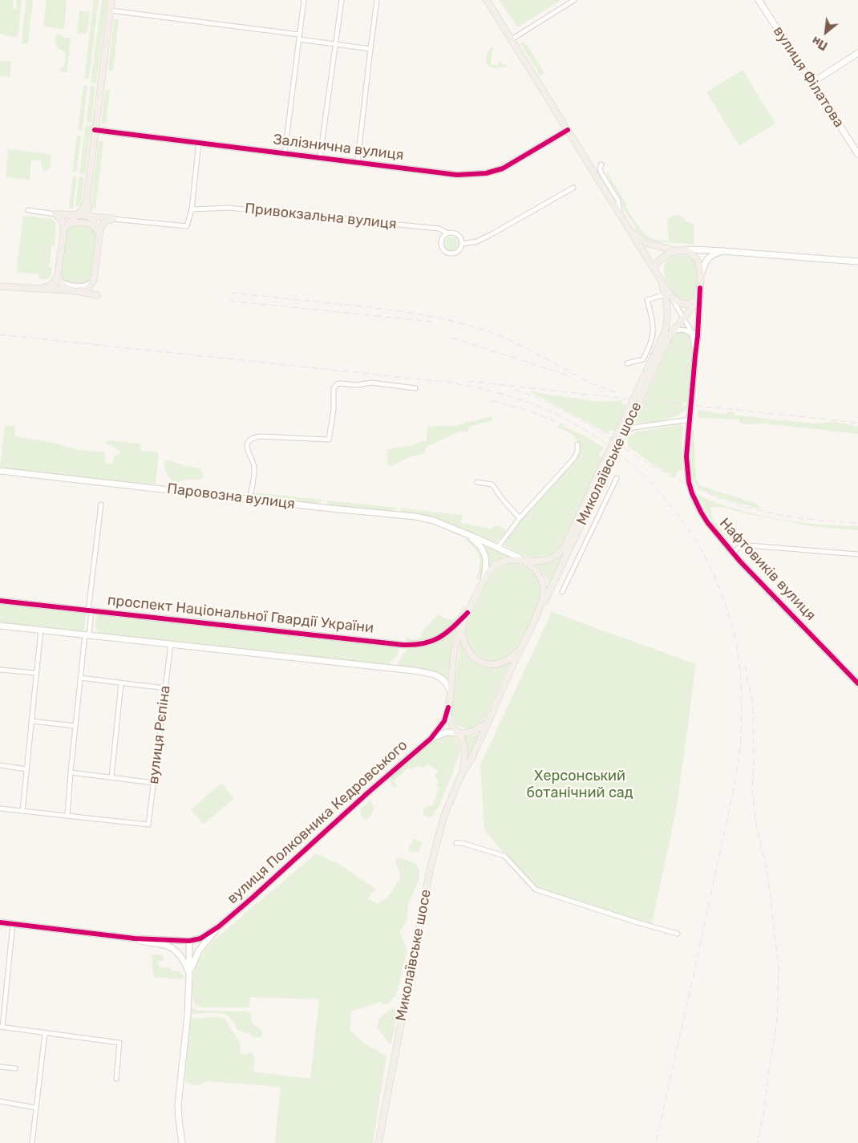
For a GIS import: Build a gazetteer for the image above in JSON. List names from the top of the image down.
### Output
{
  "streets": {
    "main road": ["Миколаївське шосе"],
    "street": [
      "вулиця Філатова",
      "Залізнична вулиця",
      "Привокзальна вулиця",
      "Паровозна вулиця",
      "Нафтовиків вулиця",
      "проспект Національної Гвардії України",
      "вулиця Рєпіна",
      "вулиця Полковника Кедровського"
    ]
  },
  "crossings": [
    ["Миколаївське шосе", "Паровозна вулиця"],
    ["Миколаївське шосе", "Нафтовиків вулиця"],
    ["Миколаївське шосе", "проспект Національної Гвардії України"],
    ["Миколаївське шосе", "вулиця Полковника Кедровського"],
    ["Паровозна вулиця", "проспект Національної Гвардії України"]
  ],
  "parks": ["Херсонський ботанічний сад"],
  "north": "bottom left"
}
